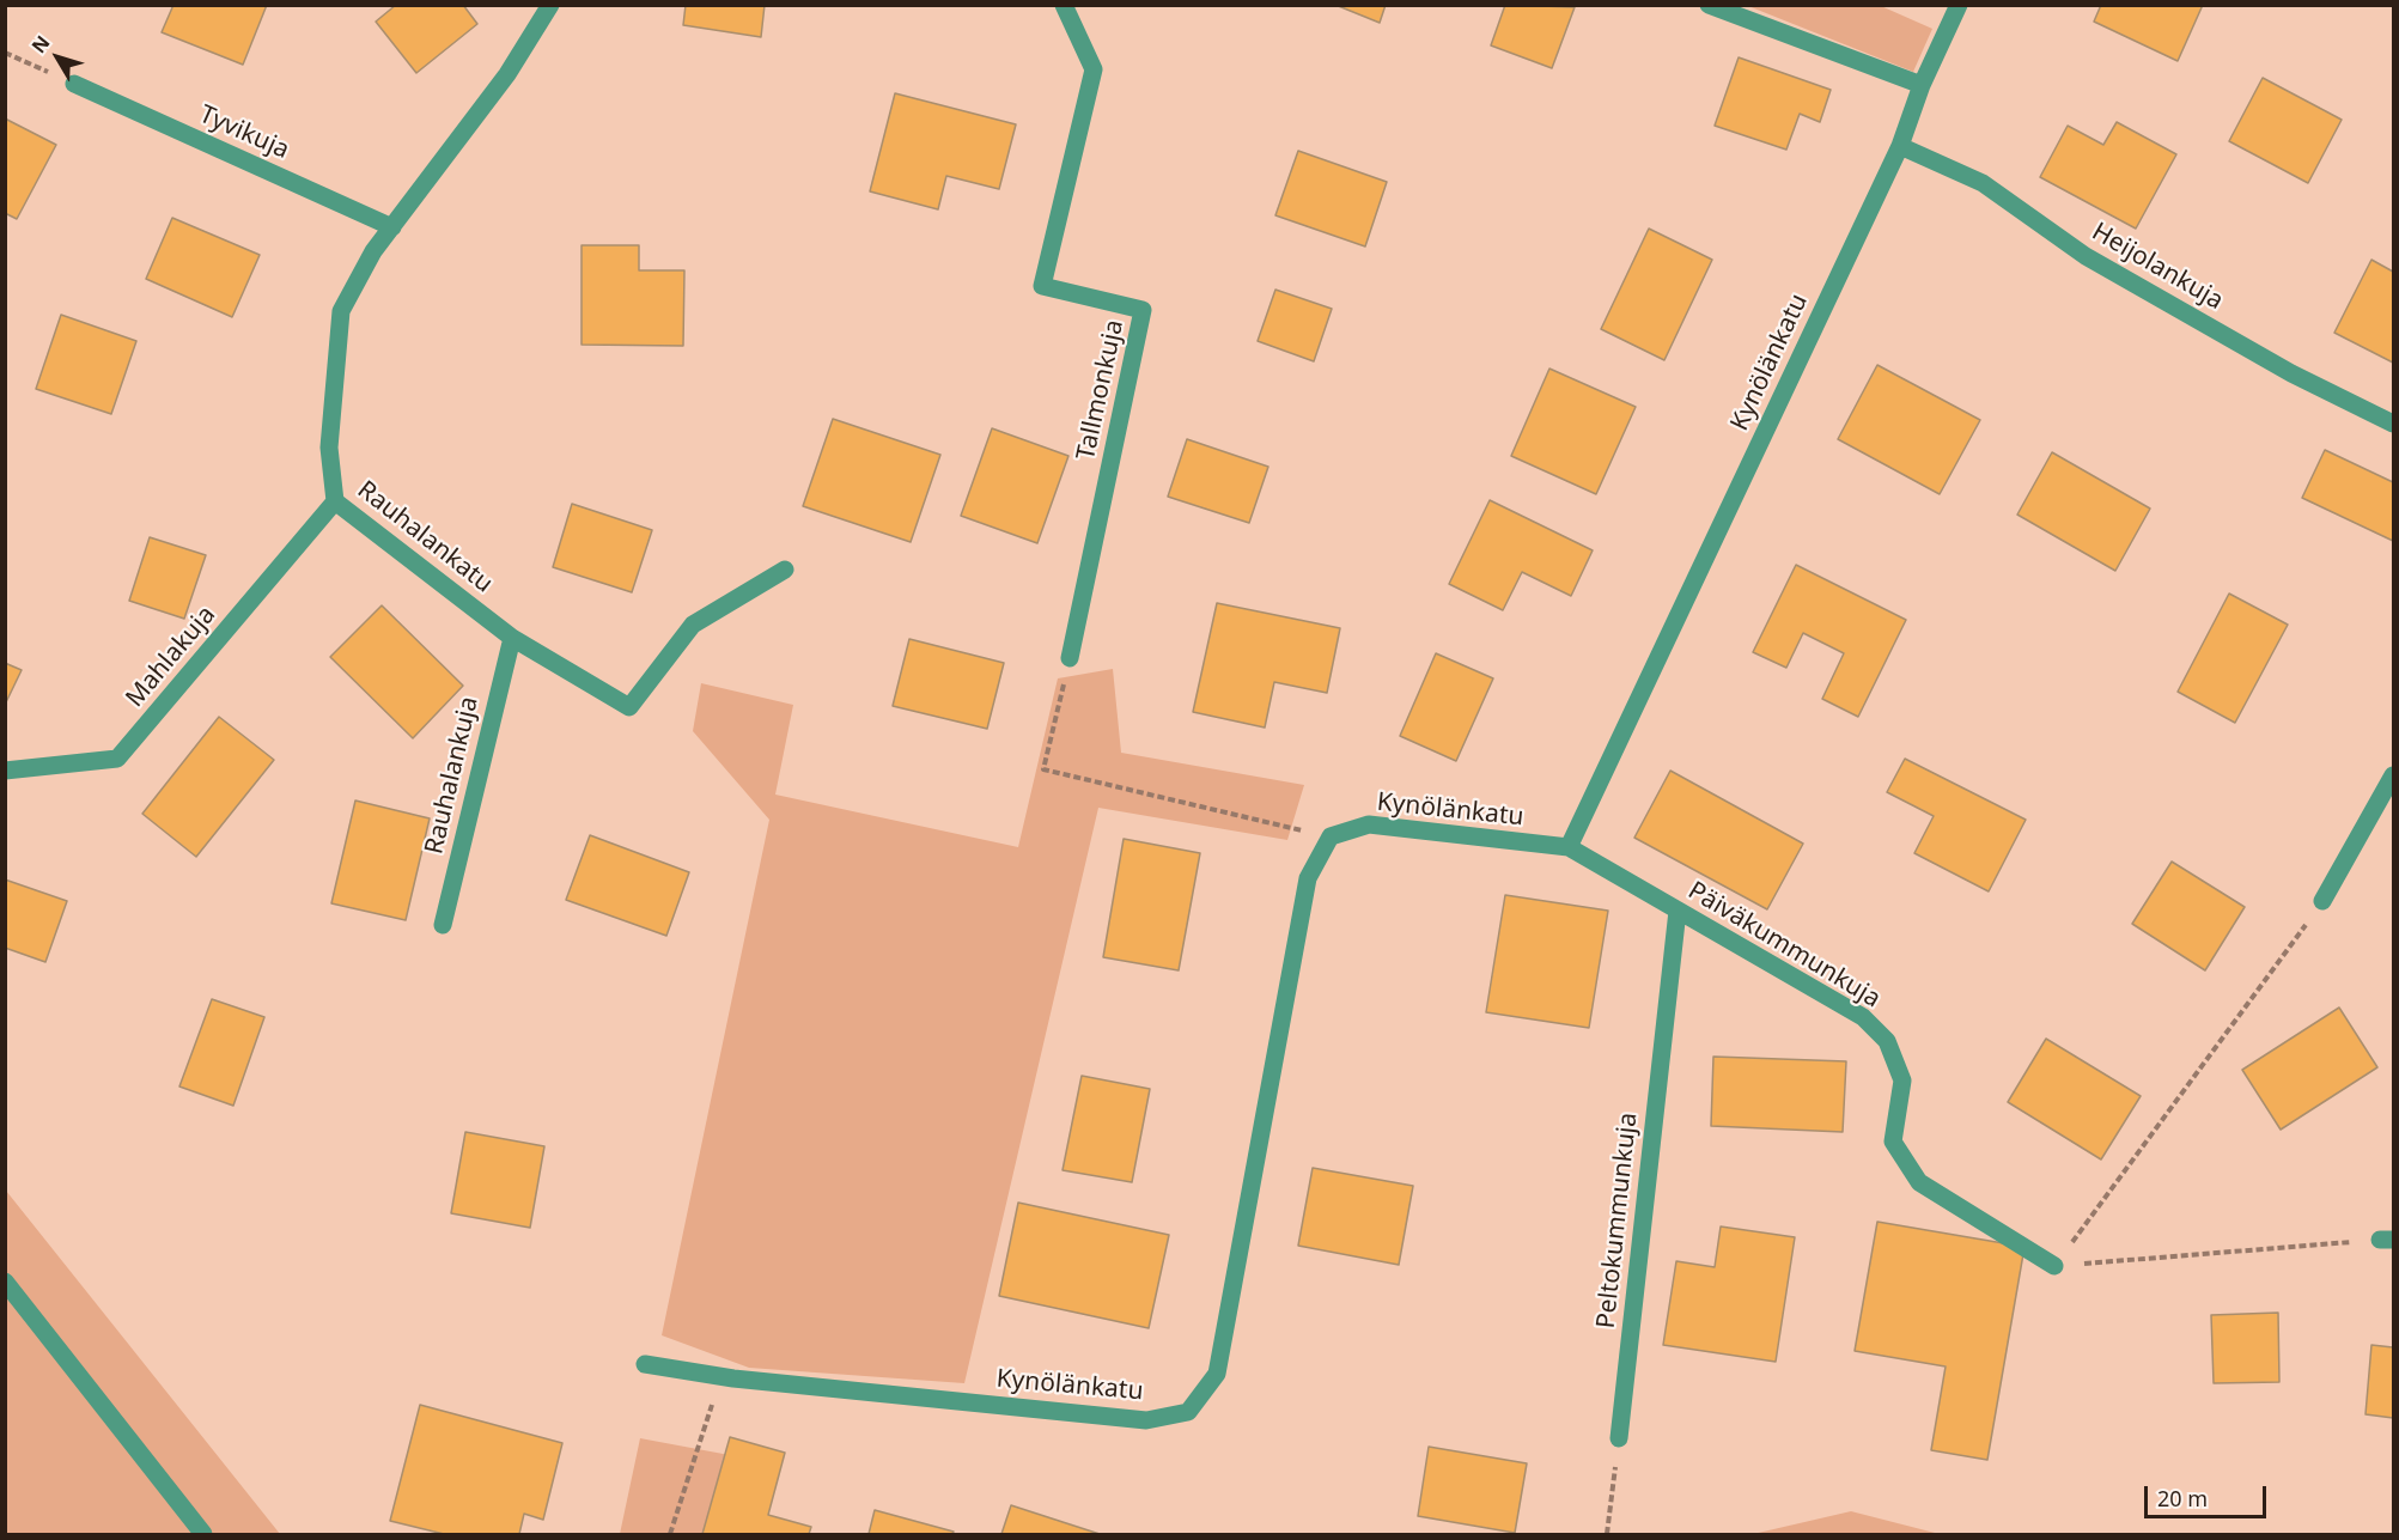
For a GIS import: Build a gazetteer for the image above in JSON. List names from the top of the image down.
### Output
{
  "streets": {
    "street": [
      "Tyvikuja",
      "Heijolankuja",
      "Kynölänkatu",
      "Tallmonkuja",
      "Rauhalankatu",
      "Mahlakuja",
      "Rauhalankuja",
      "Päiväkummunkuja",
      "Peltokummunkuja"
    ]
  },
  "crossings": [
    ["Tyvikuja", "Rauhalankatu"],
    ["Heijolankuja", "Kynölänkatu"],
    ["Kynölänkatu", "Päiväkummunkuja"],
    ["Rauhalankatu", "Mahlakuja"],
    ["Rauhalankatu", "Rauhalankuja"],
    ["Päiväkummunkuja", "Peltokummunkuja"]
  ],
  "scale_bar": "20 m",
  "north": "top left"
}
